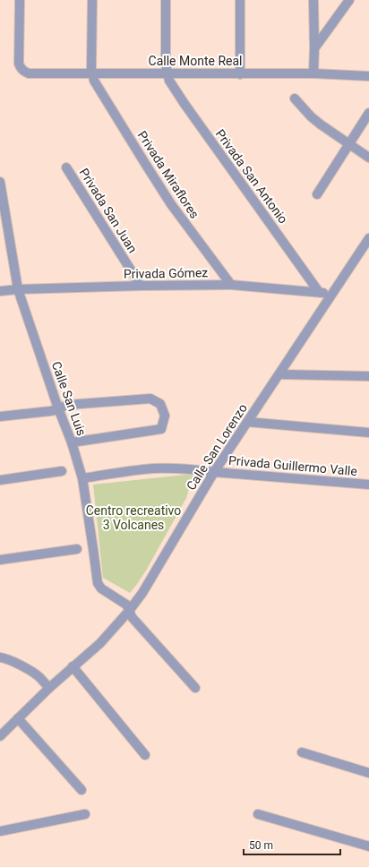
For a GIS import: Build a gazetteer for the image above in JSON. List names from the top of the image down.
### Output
{
  "streets": {
    "street": [
      "Calle Monte Real",
      "Privada Miraflores",
      "Privada San Antonio",
      "Privada San Juan",
      "Privada Gómez",
      "Calle San Luis",
      "Calle San Lorenzo",
      "Privada Guillermo Valle"
    ]
  },
  "crossings": [
    ["Calle Monte Real", "Privada Miraflores"],
    ["Calle Monte Real", "Privada San Antonio"],
    ["Privada Miraflores", "Privada Gómez"],
    ["Privada San Antonio", "Privada Gómez"],
    ["Privada San Juan", "Privada Gómez"],
    ["Privada Gómez", "Calle San Luis"],
    ["Privada Gómez", "Calle San Lorenzo"],
    ["Calle San Luis", "Calle San Lorenzo"],
    ["Calle San Luis", "Privada Guillermo Valle"],
    ["Calle San Lorenzo", "Privada Guillermo Valle"]
  ],
  "parks": ["Centro recreativo 3 Volcanes"],
  "scale_bar": "50 m"
}
